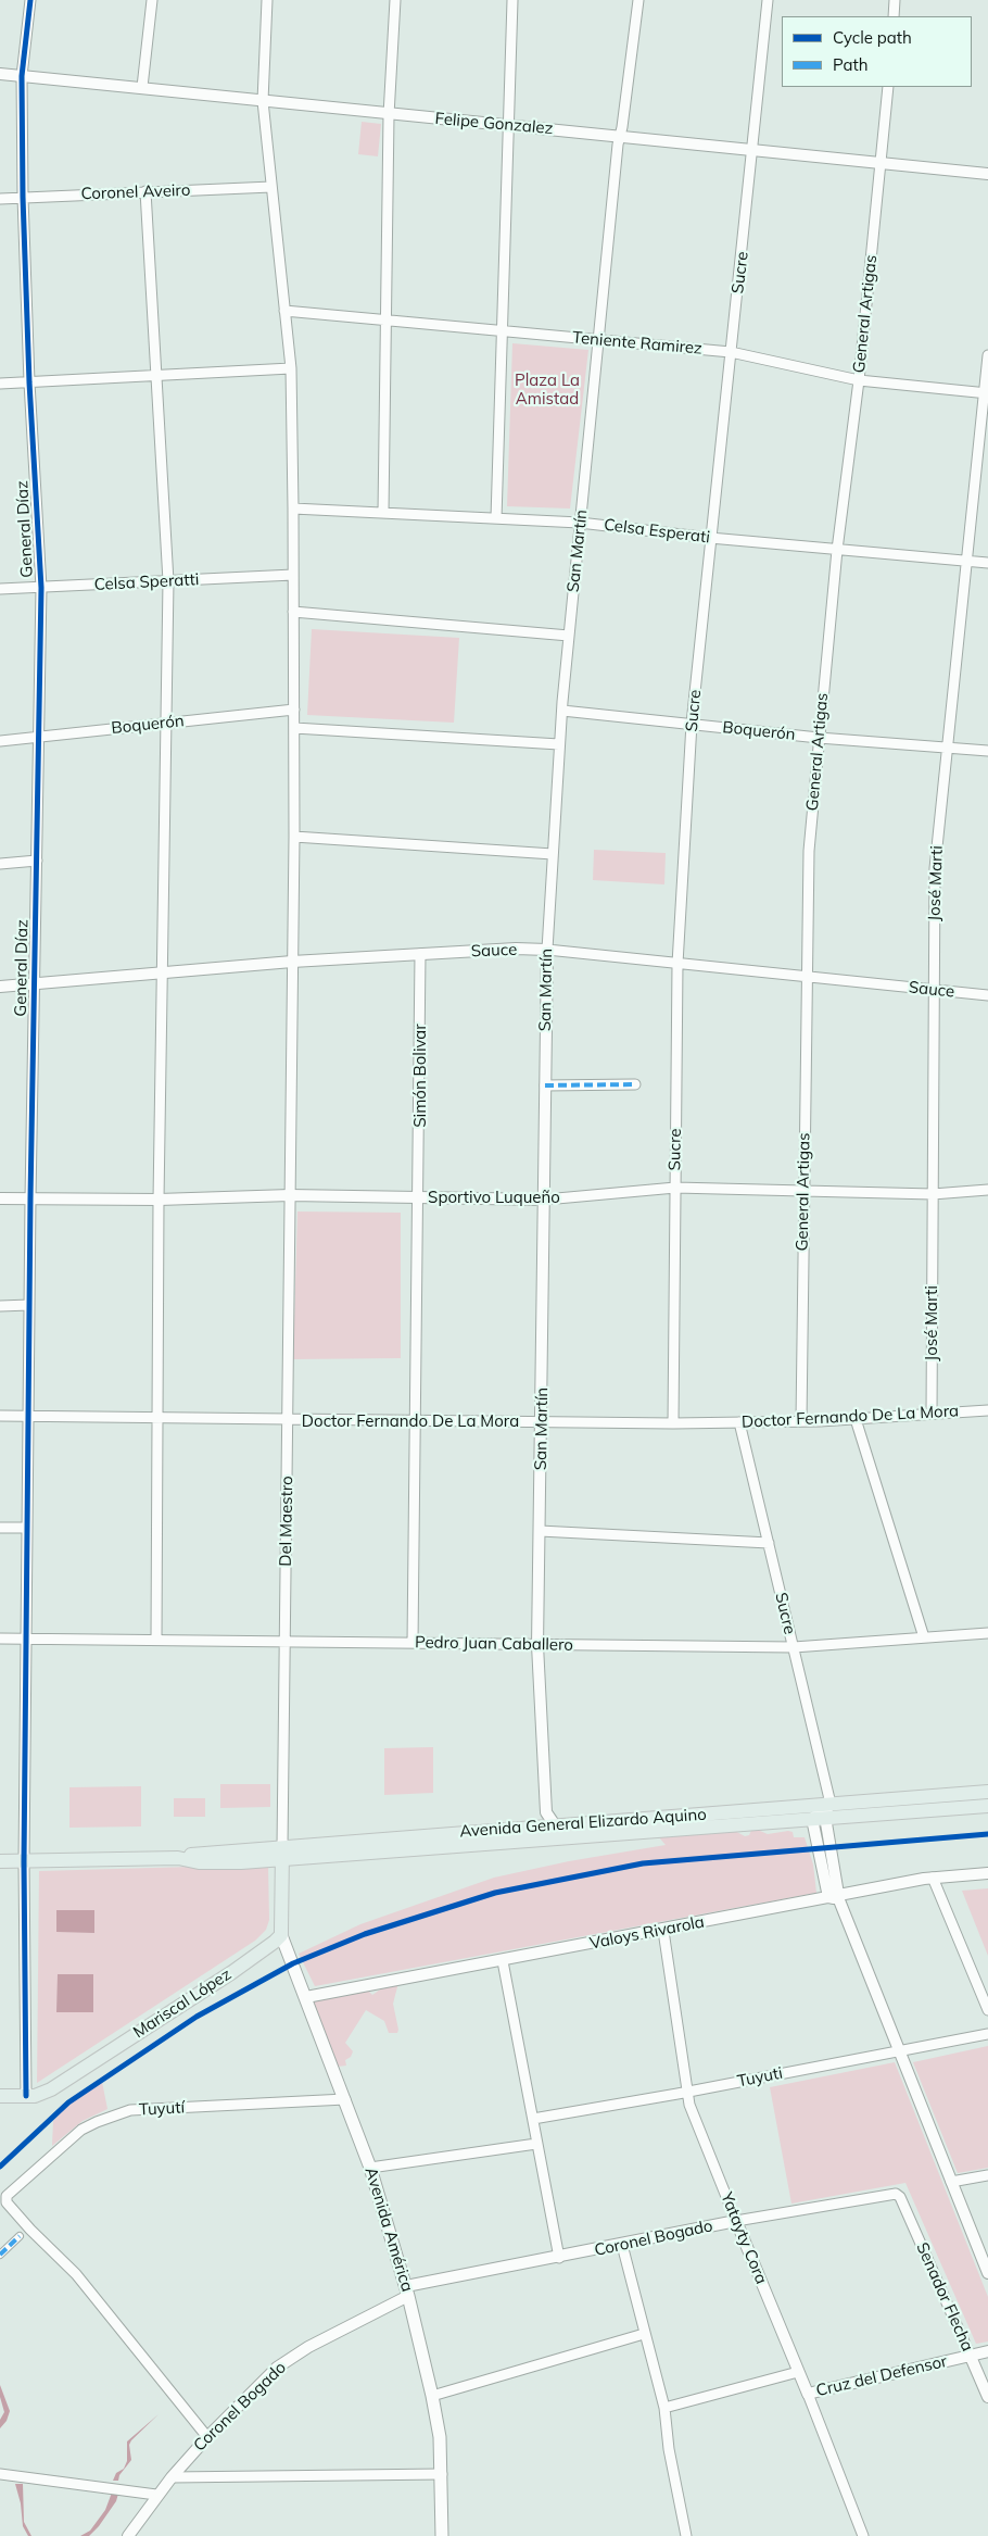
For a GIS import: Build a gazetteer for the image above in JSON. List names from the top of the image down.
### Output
{
  "streets": {
    "main road": ["Avenida General Elizardo Aquino", "Mariscal López", "Avenida América"],
    "street": [
      "Felipe Gonzalez",
      "Coronel Aveiro",
      "Sucre",
      "General Artigas",
      "Teniente Ramirez",
      "General Díaz",
      "Celsa Esperati",
      "San Martín",
      "Celsa Speratti",
      "Boquerón",
      "José Marti",
      "Sauce",
      "Simón Bolivar",
      "Sportivo Luqueño",
      "Doctor Fernando De La Mora",
      "Del Maestro",
      "Pedro Juan Caballero",
      "Valoys Rivarola",
      "Tuyuti",
      "Tuyutí",
      "Coronel Bogado",
      "Yatayty Cora",
      "Senador Flecha",
      "Cruz del Defensor"
    ]
  },
  "crossings": [
    ["Felipe Gonzalez", "Sucre"],
    ["Felipe Gonzalez", "General Artigas"],
    ["Felipe Gonzalez", "General Díaz"],
    ["Felipe Gonzalez", "San Martín"],
    ["Felipe Gonzalez", "Del Maestro"],
    ["Coronel Aveiro", "General Díaz"],
    ["Coronel Aveiro", "Del Maestro"],
    ["Sucre", "Teniente Ramirez"],
    ["Sucre", "Celsa Esperati"],
    ["Sucre", "Boquerón"],
    ["Sucre", "Sauce"],
    ["Sucre", "Sportivo Luqueño"],
    ["Sucre", "Doctor Fernando De La Mora"],
    ["Sucre", "Pedro Juan Caballero"],
    ["Sucre", "Avenida General Elizardo Aquino"],
    ["General Artigas", "Teniente Ramirez"],
    ["General Artigas", "Celsa Esperati"],
    ["General Artigas", "Boquerón"],
    ["General Artigas", "Sauce"],
    ["General Artigas", "Sportivo Luqueño"],
    ["General Artigas", "Doctor Fernando De La Mora"],
    ["Teniente Ramirez", "San Martín"],
    ["Teniente Ramirez", "José Marti"],
    ["Teniente Ramirez", "Del Maestro"],
    ["General Díaz", "Celsa Speratti"],
    ["General Díaz", "Boquerón"],
    ["General Díaz", "Sauce"],
    ["General Díaz", "Sportivo Luqueño"],
    ["General Díaz", "Doctor Fernando De La Mora"],
    ["General Díaz", "Pedro Juan Caballero"],
    ["General Díaz", "Avenida General Elizardo Aquino"],
    ["General Díaz", "Mariscal López"],
    ["Celsa Esperati", "San Martín"],
    ["Celsa Esperati", "José Marti"],
    ["Celsa Esperati", "Del Maestro"],
    ["San Martín", "Boquerón"],
    ["San Martín", "Sauce"],
    ["San Martín", "Sportivo Luqueño"],
    ["San Martín", "Doctor Fernando De La Mora"],
    ["San Martín", "Pedro Juan Caballero"],
    ["San Martín", "Avenida General Elizardo Aquino"],
    ["Celsa Speratti", "Del Maestro"],
    ["Boquerón", "José Marti"],
    ["Boquerón", "Del Maestro"],
    ["José Marti", "Sauce"],
    ["José Marti", "Sportivo Luqueño"],
    ["José Marti", "Doctor Fernando De La Mora"],
    ["Sauce", "Simón Bolivar"],
    ["Sauce", "Del Maestro"],
    ["Simón Bolivar", "Sportivo Luqueño"],
    ["Simón Bolivar", "Doctor Fernando De La Mora"],
    ["Simón Bolivar", "Pedro Juan Caballero"],
    ["Sportivo Luqueño", "Del Maestro"],
    ["Doctor Fernando De La Mora", "Del Maestro"],
    ["Del Maestro", "Pedro Juan Caballero"],
    ["Del Maestro", "Avenida General Elizardo Aquino"],
    ["Valoys Rivarola", "Avenida América"],
    ["Valoys Rivarola", "Yatayty Cora"],
    ["Mariscal López", "Avenida América"],
    ["Tuyuti", "Yatayty Cora"],
    ["Tuyutí", "Avenida América"],
    ["Tuyutí", "Coronel Bogado"],
    ["Avenida América", "Coronel Bogado"],
    ["Coronel Bogado", "Yatayty Cora"],
    ["Coronel Bogado", "Senador Flecha"],
    ["Yatayty Cora", "Cruz del Defensor"],
    ["Senador Flecha", "Cruz del Defensor"]
  ],
  "parks": ["Plaza La Amistad"],
  "legend": ["Cycle path", "Path"]
}
